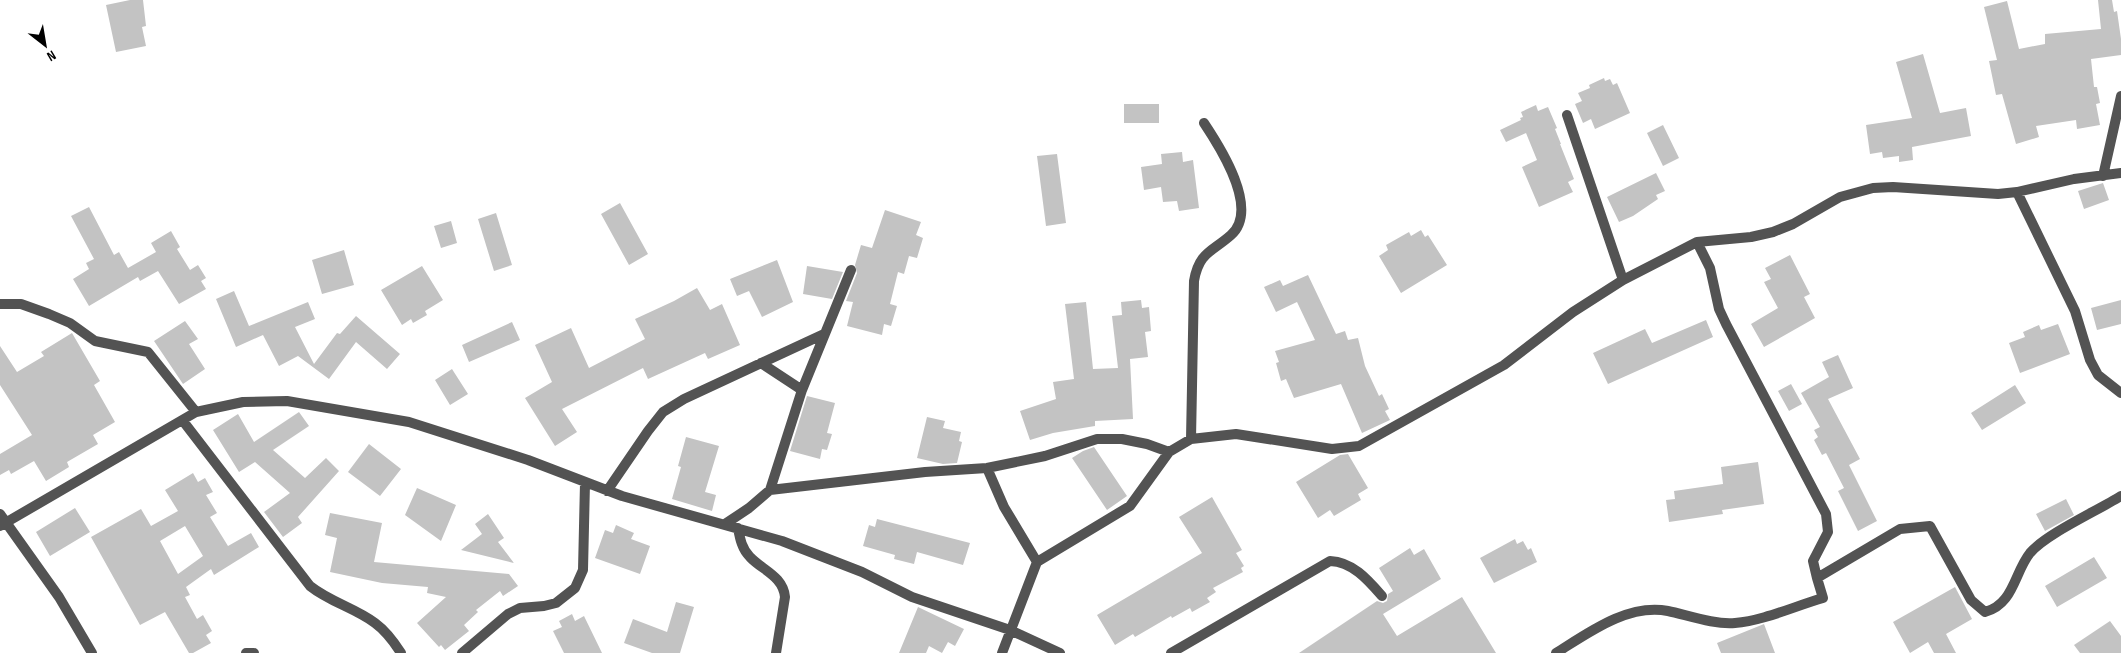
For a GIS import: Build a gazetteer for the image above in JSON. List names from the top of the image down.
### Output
{
  "north": "bottom right"
}
